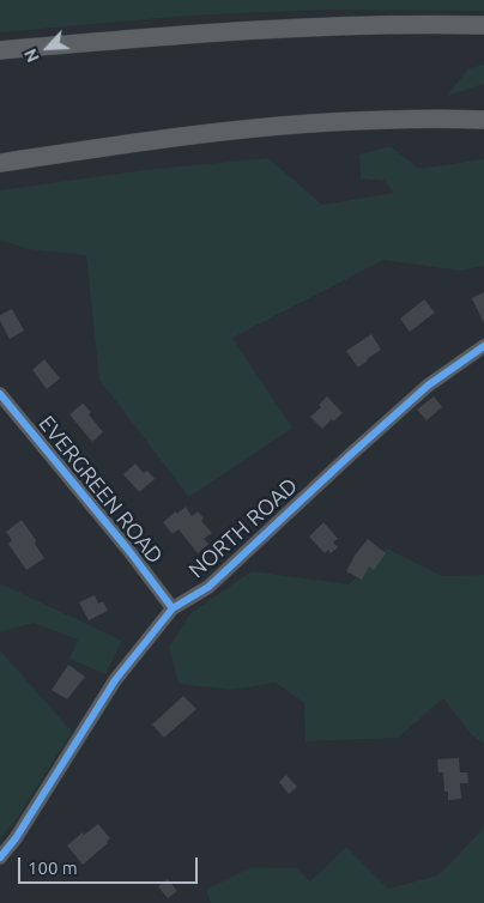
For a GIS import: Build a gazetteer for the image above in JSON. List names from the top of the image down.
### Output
{
  "streets": {
    "street": ["EVERGREEN ROAD", "NORTH ROAD"]
  },
  "crossings": [
    ["EVERGREEN ROAD", "NORTH ROAD"]
  ],
  "scale_bar": "100 m",
  "north": "bottom left"
}
